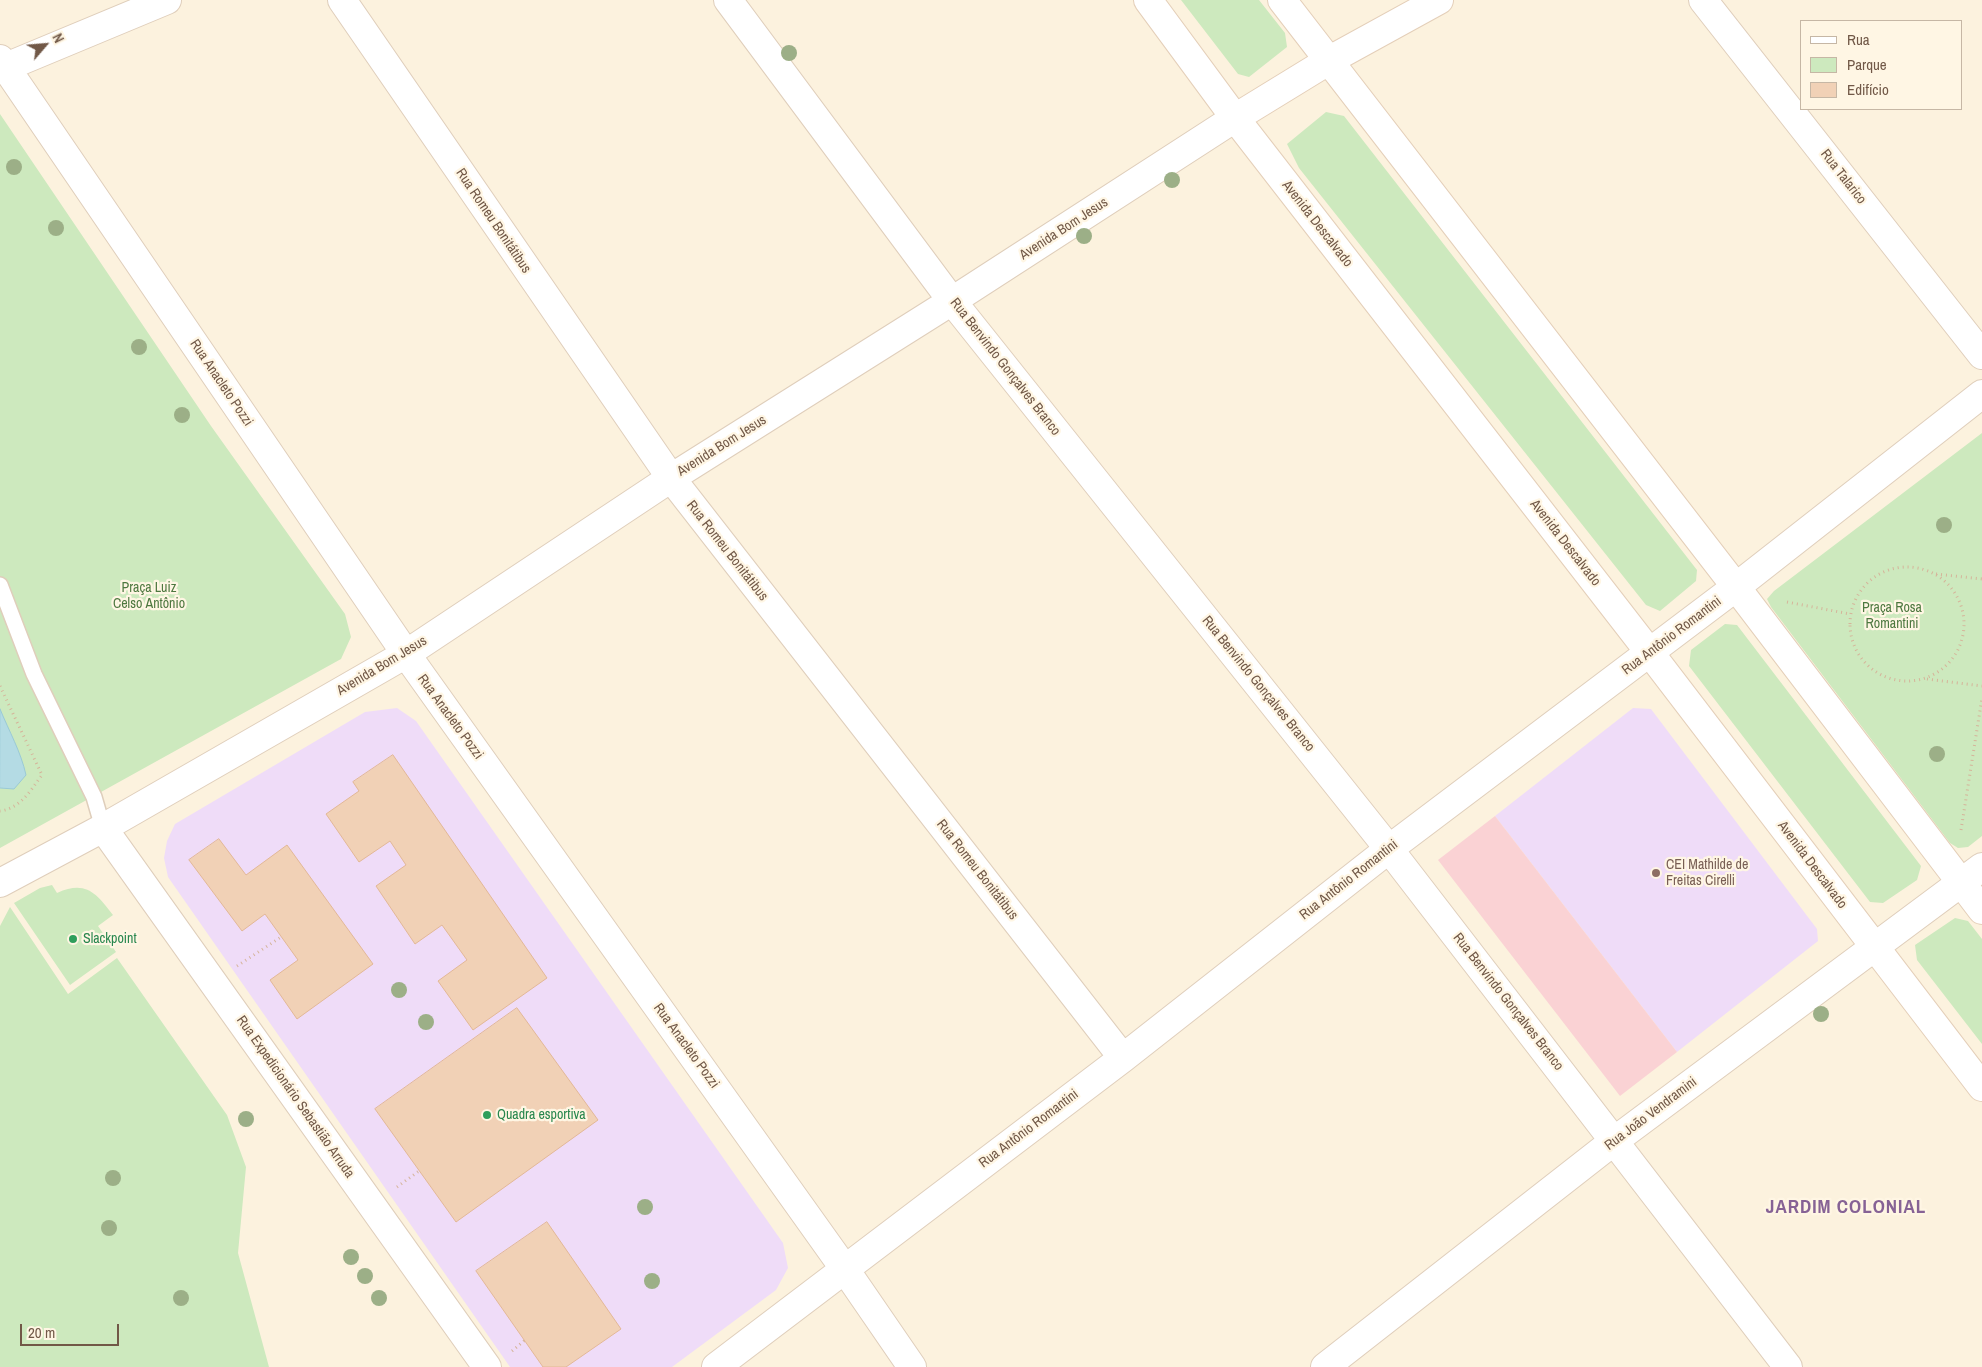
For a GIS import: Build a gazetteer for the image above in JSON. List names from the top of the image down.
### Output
{
  "streets": {
    "street": [
      "Rua Talarico",
      "Rua Romeu Bonitátibus",
      "Avenida Descalvado",
      "Avenida Bom Jesus",
      "Rua Benvindo Gonçalves Branco",
      "Rua Anacleto Pozzi",
      "Rua Antônio Romantini",
      "Rua Expedicionário Sebastião Arruda",
      "Rua João Vendramini"
    ]
  },
  "crossings": [
    ["Rua Romeu Bonitátibus", "Avenida Bom Jesus"],
    ["Rua Romeu Bonitátibus", "Rua Antônio Romantini"],
    ["Avenida Descalvado", "Avenida Bom Jesus"],
    ["Avenida Descalvado", "Rua Antônio Romantini"],
    ["Avenida Descalvado", "Rua João Vendramini"],
    ["Avenida Bom Jesus", "Rua Benvindo Gonçalves Branco"],
    ["Avenida Bom Jesus", "Rua Anacleto Pozzi"],
    ["Avenida Bom Jesus", "Rua Expedicionário Sebastião Arruda"],
    ["Rua Benvindo Gonçalves Branco", "Rua Antônio Romantini"],
    ["Rua Benvindo Gonçalves Branco", "Rua João Vendramini"],
    ["Rua Anacleto Pozzi", "Rua Antônio Romantini"]
  ],
  "districts": ["JARDIM COLONIAL"],
  "parks": ["Praça Luiz Celso Antônio", "Praça Rosa Romantini"],
  "places": ["CEI Mathilde de Freitas Cirelli", "Slackpoint", "Quadra esportiva"],
  "legend": ["Rua", "Parque", "Edifício"],
  "scale_bar": "20 m",
  "north": "top right"
}
